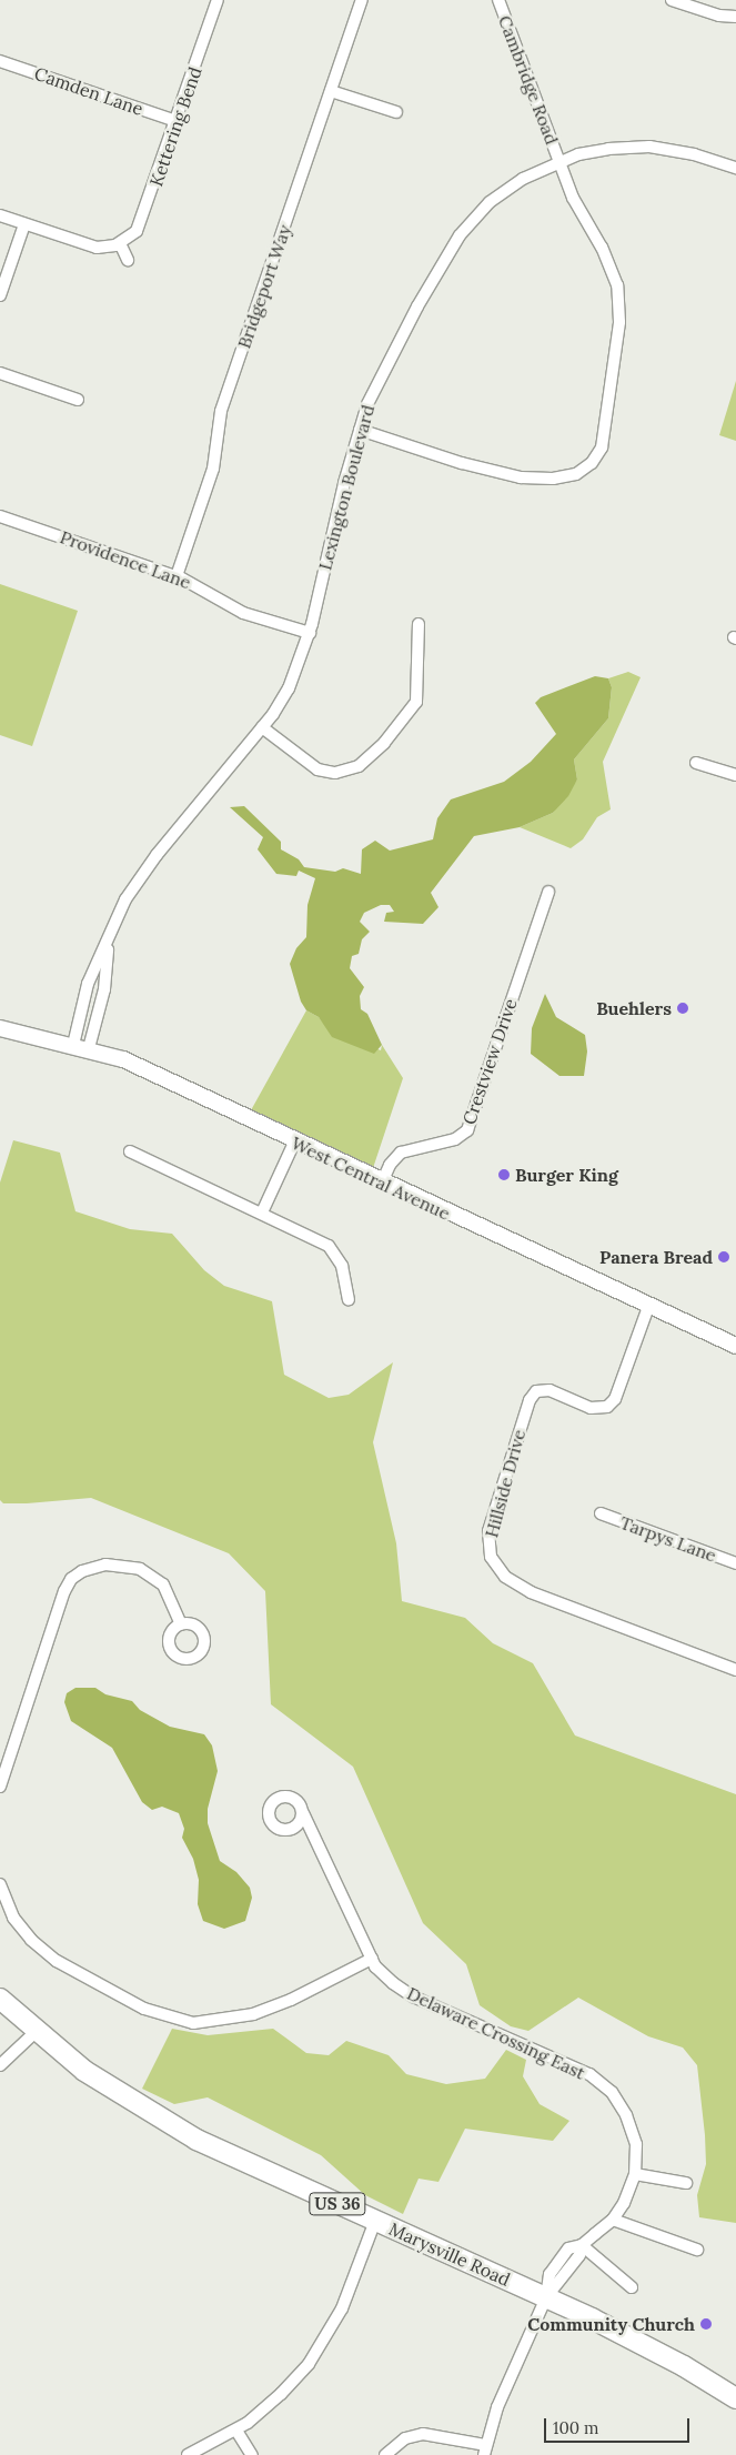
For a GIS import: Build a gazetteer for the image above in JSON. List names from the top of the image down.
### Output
{
  "streets": {
    "highway": ["US 36", "Marysville Road"],
    "main road": ["West Central Avenue"],
    "street": [
      "Cambridge Road",
      "Camden Lane",
      "Kettering Bend",
      "Bridgeport Way",
      "Lexington Boulevard",
      "Providence Lane",
      "Crestview Drive",
      "Hillside Drive",
      "Tarpys Lane",
      "Delaware Crossing East"
    ]
  },
  "crossings": [
    ["Cambridge Road", "Lexington Boulevard"],
    ["Camden Lane", "Kettering Bend"],
    ["Bridgeport Way", "Providence Lane"],
    ["Lexington Boulevard", "Providence Lane"],
    ["Lexington Boulevard", "West Central Avenue"],
    ["Crestview Drive", "West Central Avenue"],
    ["West Central Avenue", "Hillside Drive"],
    ["Delaware Crossing East", "Marysville Road"]
  ],
  "places": [
    "Buehlers",
    "Burger King",
    "Panera Bread",
    "Community Church"
  ],
  "scale_bar": "100 m"
}
